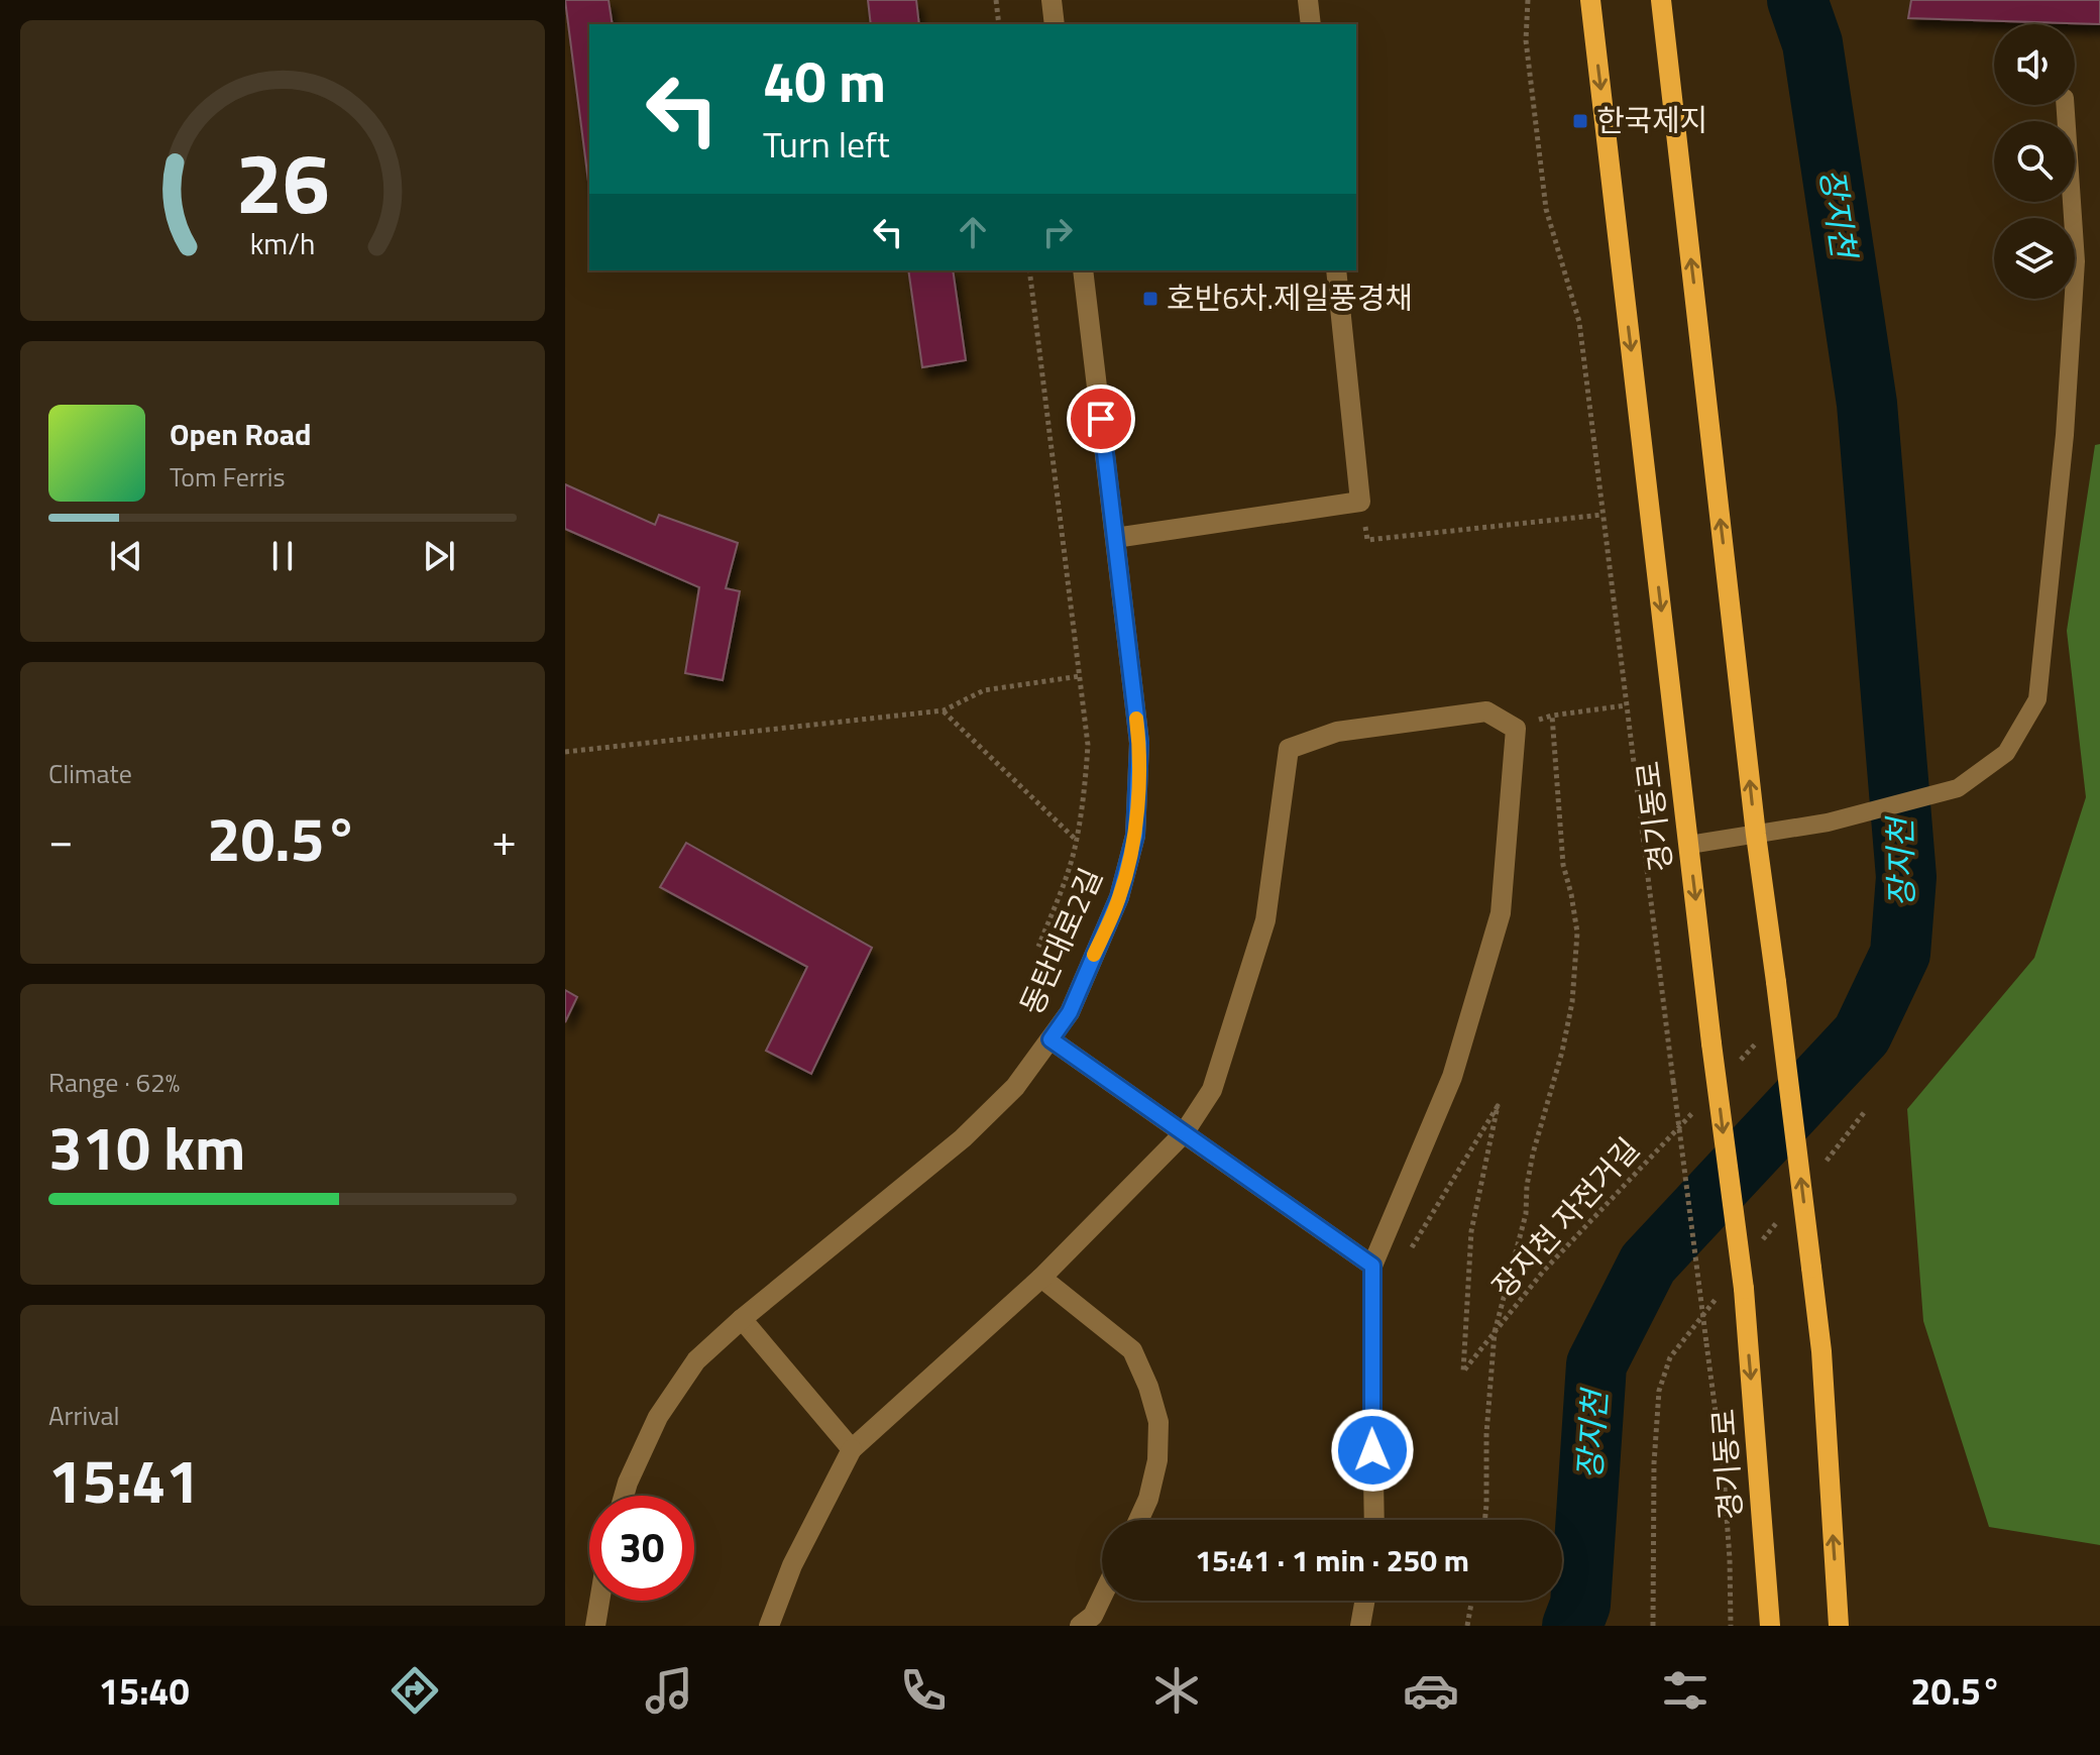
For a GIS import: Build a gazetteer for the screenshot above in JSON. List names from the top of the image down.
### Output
{
  "streets": {
    "main road": ["경기동로"],
    "street": ["동탄대로2길"],
    "path": ["장지천 자전거길"]
  },
  "water": ["장지천"],
  "places": {
    "transit": ["한국제지", "호반6차.제일풍경채"]
  },
  "page": {
    "turn": ["40 m", "Turn left"],
    "song": ["Open Road", "Tom Ferris"],
    "tile": [
      "Climate",
      ["Range · 62%", "310 km"],
      ["Arrival", "15:41"]
    ],
    "heat": ["−", "20.5°", "+"],
    "limit": "30",
    "trip": "15:41 · 1 min · 250 m",
    "tabs": ["15:40", "20.5°"],
    "gauge": ["26", "km/h"]
  }
}
